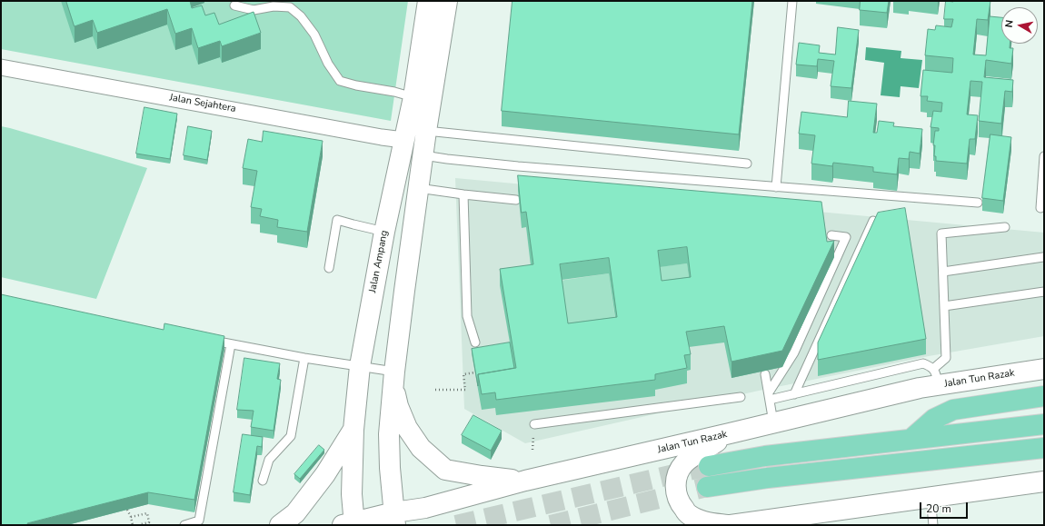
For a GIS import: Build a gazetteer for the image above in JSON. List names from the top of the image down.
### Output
{
  "streets": {
    "main road": ["Jalan Ampang", "Jalan Tun Razak"],
    "street": ["Jalan Sejahtera"]
  },
  "crossings": [
    ["Jalan Sejahtera", "Jalan Ampang"],
    ["Jalan Ampang", "Jalan Tun Razak"]
  ],
  "scale_bar": "20 m",
  "north": "left"
}
